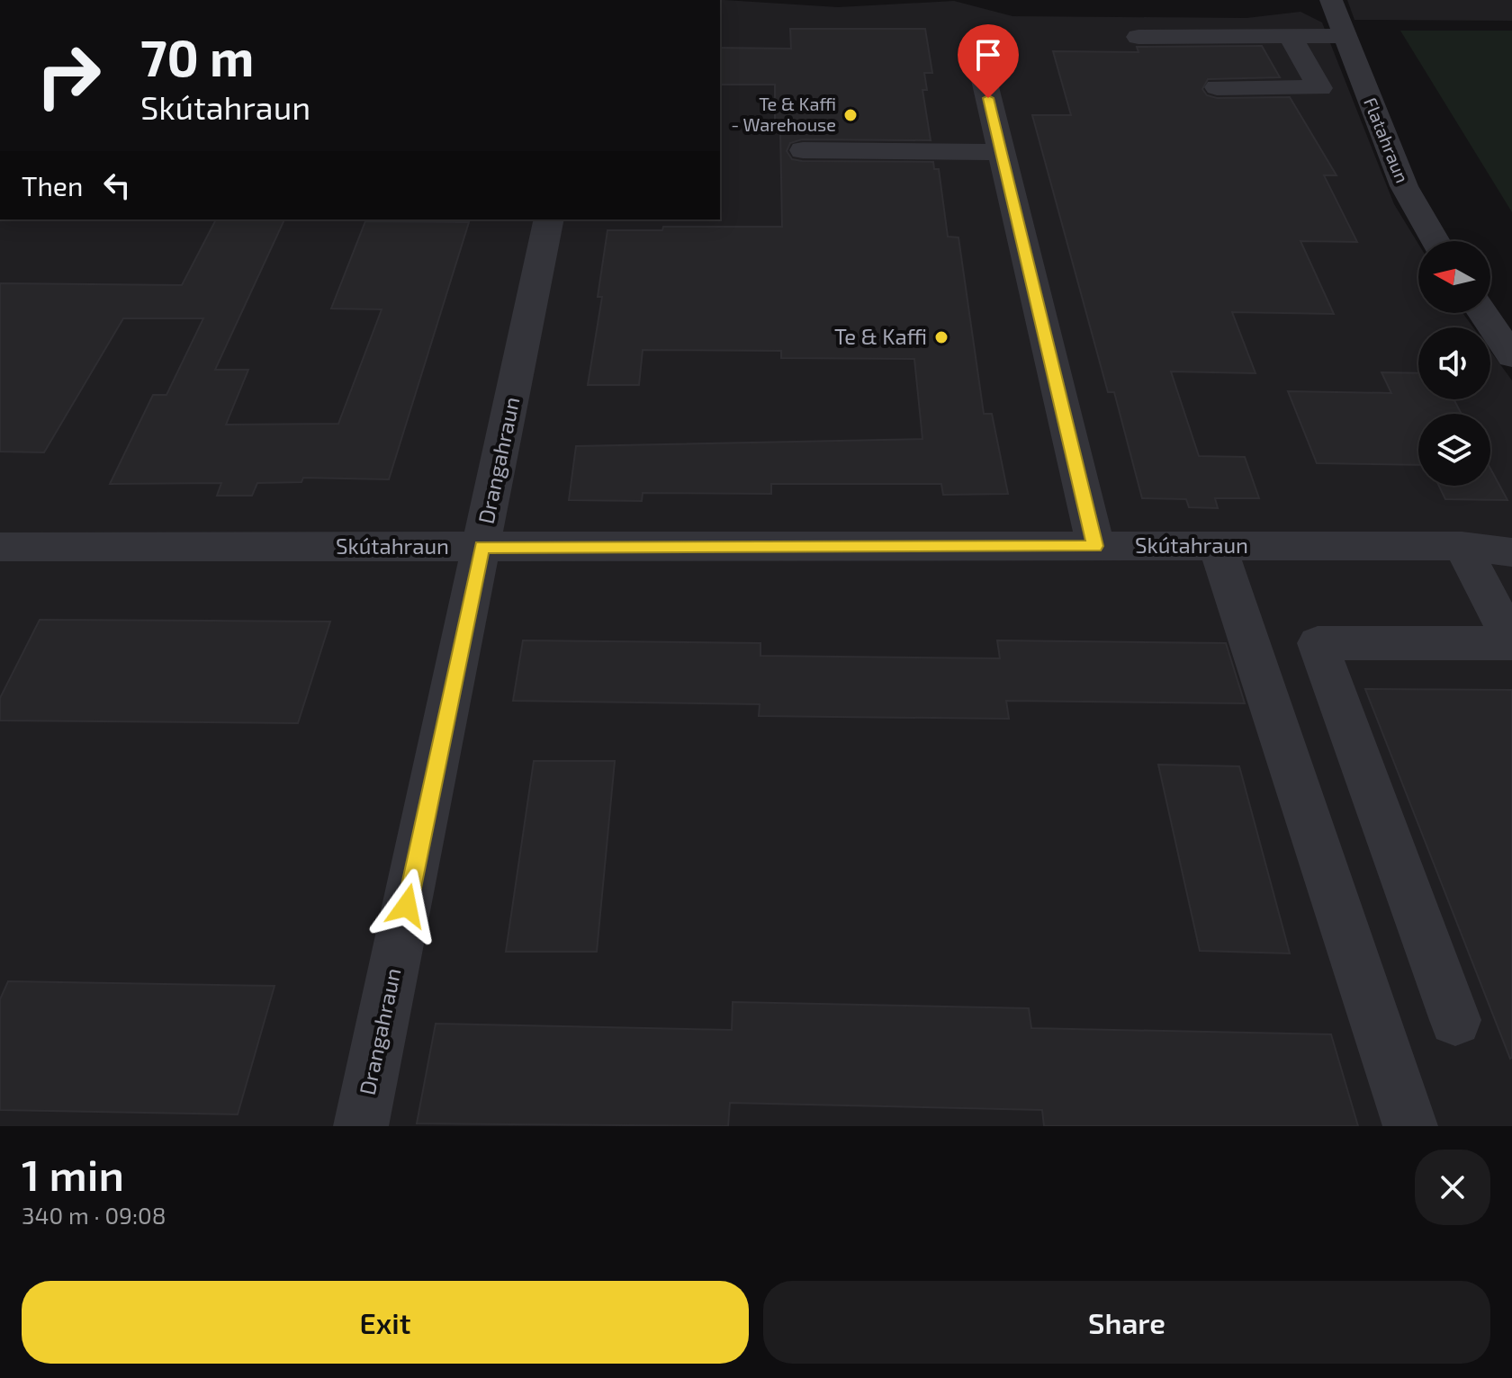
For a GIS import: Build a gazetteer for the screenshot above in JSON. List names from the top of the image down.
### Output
{
  "streets": {
    "street": ["Flatahraun", "Drangahraun", "Skútahraun"]
  },
  "crossings": [
    ["Drangahraun", "Skútahraun"]
  ],
  "places": ["Te & Kaffi - Warehouse", "Te & Kaffi"],
  "north": "left",
  "page": {
    "turn": ["70 m", "Skútahraun"],
    "then": "Then",
    "heading": ["1 min", "340 m · 09:08"],
    "buttons": ["Exit", "Share"]
  }
}
